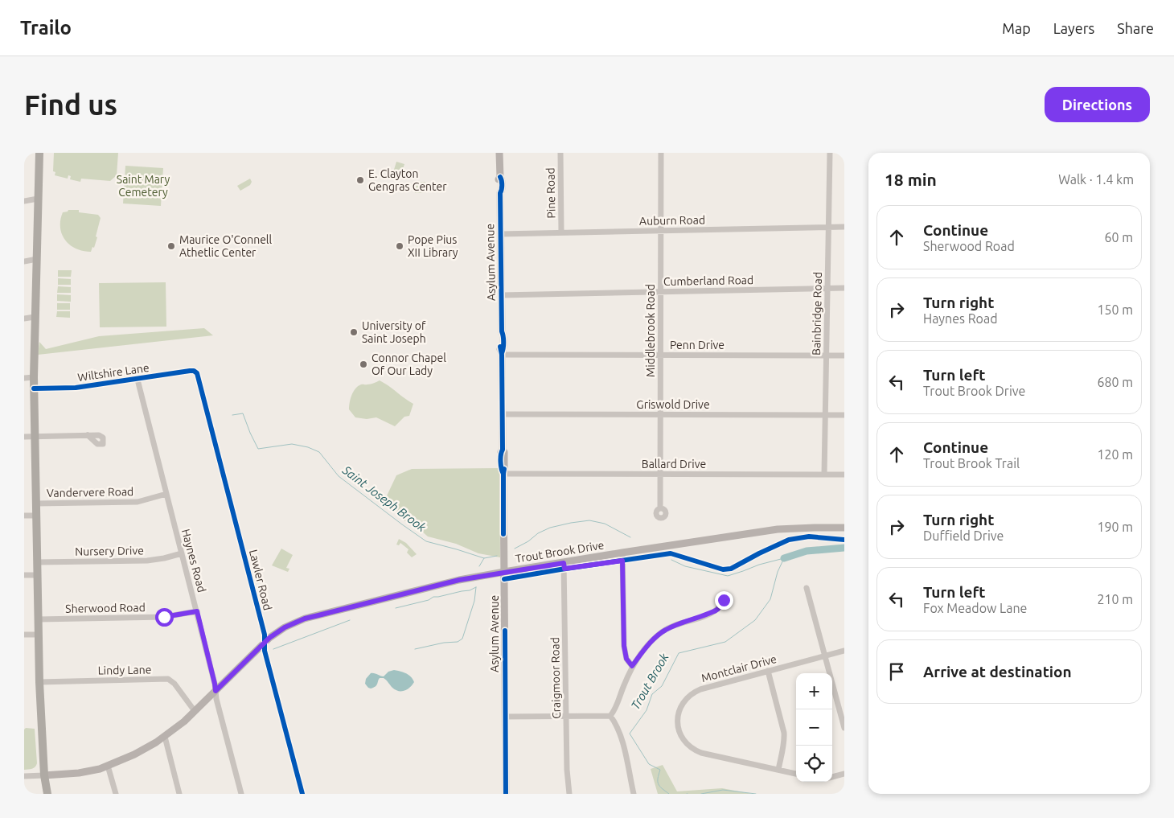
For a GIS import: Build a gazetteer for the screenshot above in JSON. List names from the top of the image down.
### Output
{
  "streets": {
    "main road": ["Asylum Avenue", "Trout Brook Drive"],
    "street": [
      "Pine Road",
      "Auburn Road",
      "Cumberland Road",
      "Bainbridge Road",
      "Middlebrook Road",
      "Penn Drive",
      "Wiltshire Lane",
      "Griswold Drive",
      "Ballard Drive",
      "Vandervere Road",
      "Nursery Drive",
      "Haynes Road",
      "Lawler Road",
      "Sherwood Road",
      "Montclair Drive",
      "Lindy Lane",
      "Craigmoor Road"
    ]
  },
  "crossings": [
    ["Pine Road", "Auburn Road"],
    ["Auburn Road", "Asylum Avenue"],
    ["Auburn Road", "Bainbridge Road"],
    ["Auburn Road", "Middlebrook Road"],
    ["Asylum Avenue", "Cumberland Road"],
    ["Asylum Avenue", "Penn Drive"],
    ["Asylum Avenue", "Griswold Drive"],
    ["Asylum Avenue", "Ballard Drive"],
    ["Asylum Avenue", "Trout Brook Drive"],
    ["Cumberland Road", "Bainbridge Road"],
    ["Cumberland Road", "Middlebrook Road"],
    ["Bainbridge Road", "Penn Drive"],
    ["Bainbridge Road", "Griswold Drive"],
    ["Bainbridge Road", "Ballard Drive"],
    ["Middlebrook Road", "Penn Drive"],
    ["Middlebrook Road", "Griswold Drive"],
    ["Middlebrook Road", "Ballard Drive"],
    ["Wiltshire Lane", "Haynes Road"],
    ["Wiltshire Lane", "Lawler Road"],
    ["Vandervere Road", "Haynes Road"],
    ["Nursery Drive", "Haynes Road"],
    ["Trout Brook Drive", "Haynes Road"],
    ["Trout Brook Drive", "Lawler Road"],
    ["Trout Brook Drive", "Lindy Lane"],
    ["Trout Brook Drive", "Craigmoor Road"],
    ["Haynes Road", "Sherwood Road"]
  ],
  "water": ["Saint Joseph Brook", "Trout Brook"],
  "parks": ["Saint Mary Cemetery"],
  "places": [
    "E. Clayton Gengras Center",
    "Maurice O'Connell Athetlic Center",
    "Pope Pius XII Library",
    "University of Saint Joseph",
    "Connor Chapel Of Our Lady"
  ],
  "page": {
    "header": "Trailo",
    "nav": ["Map", "Layers", "Share"],
    "buttons": "Directions",
    "title": "Find us",
    "heading": ["18 min", "Walk · 1.4 km"],
    "list": [
      ["Continue", "Sherwood Road", "60 m"],
      ["Turn right", "Haynes Road", "150 m"],
      ["Turn left", "Trout Brook Drive", "680 m"],
      ["Continue", "Trout Brook Trail", "120 m"],
      ["Turn right", "Duffield Drive", "190 m"],
      ["Turn left", "Fox Meadow Lane", "210 m"],
      "Arrive at destination"
    ],
    "map_buttons": ["+", "−"]
  }
}
